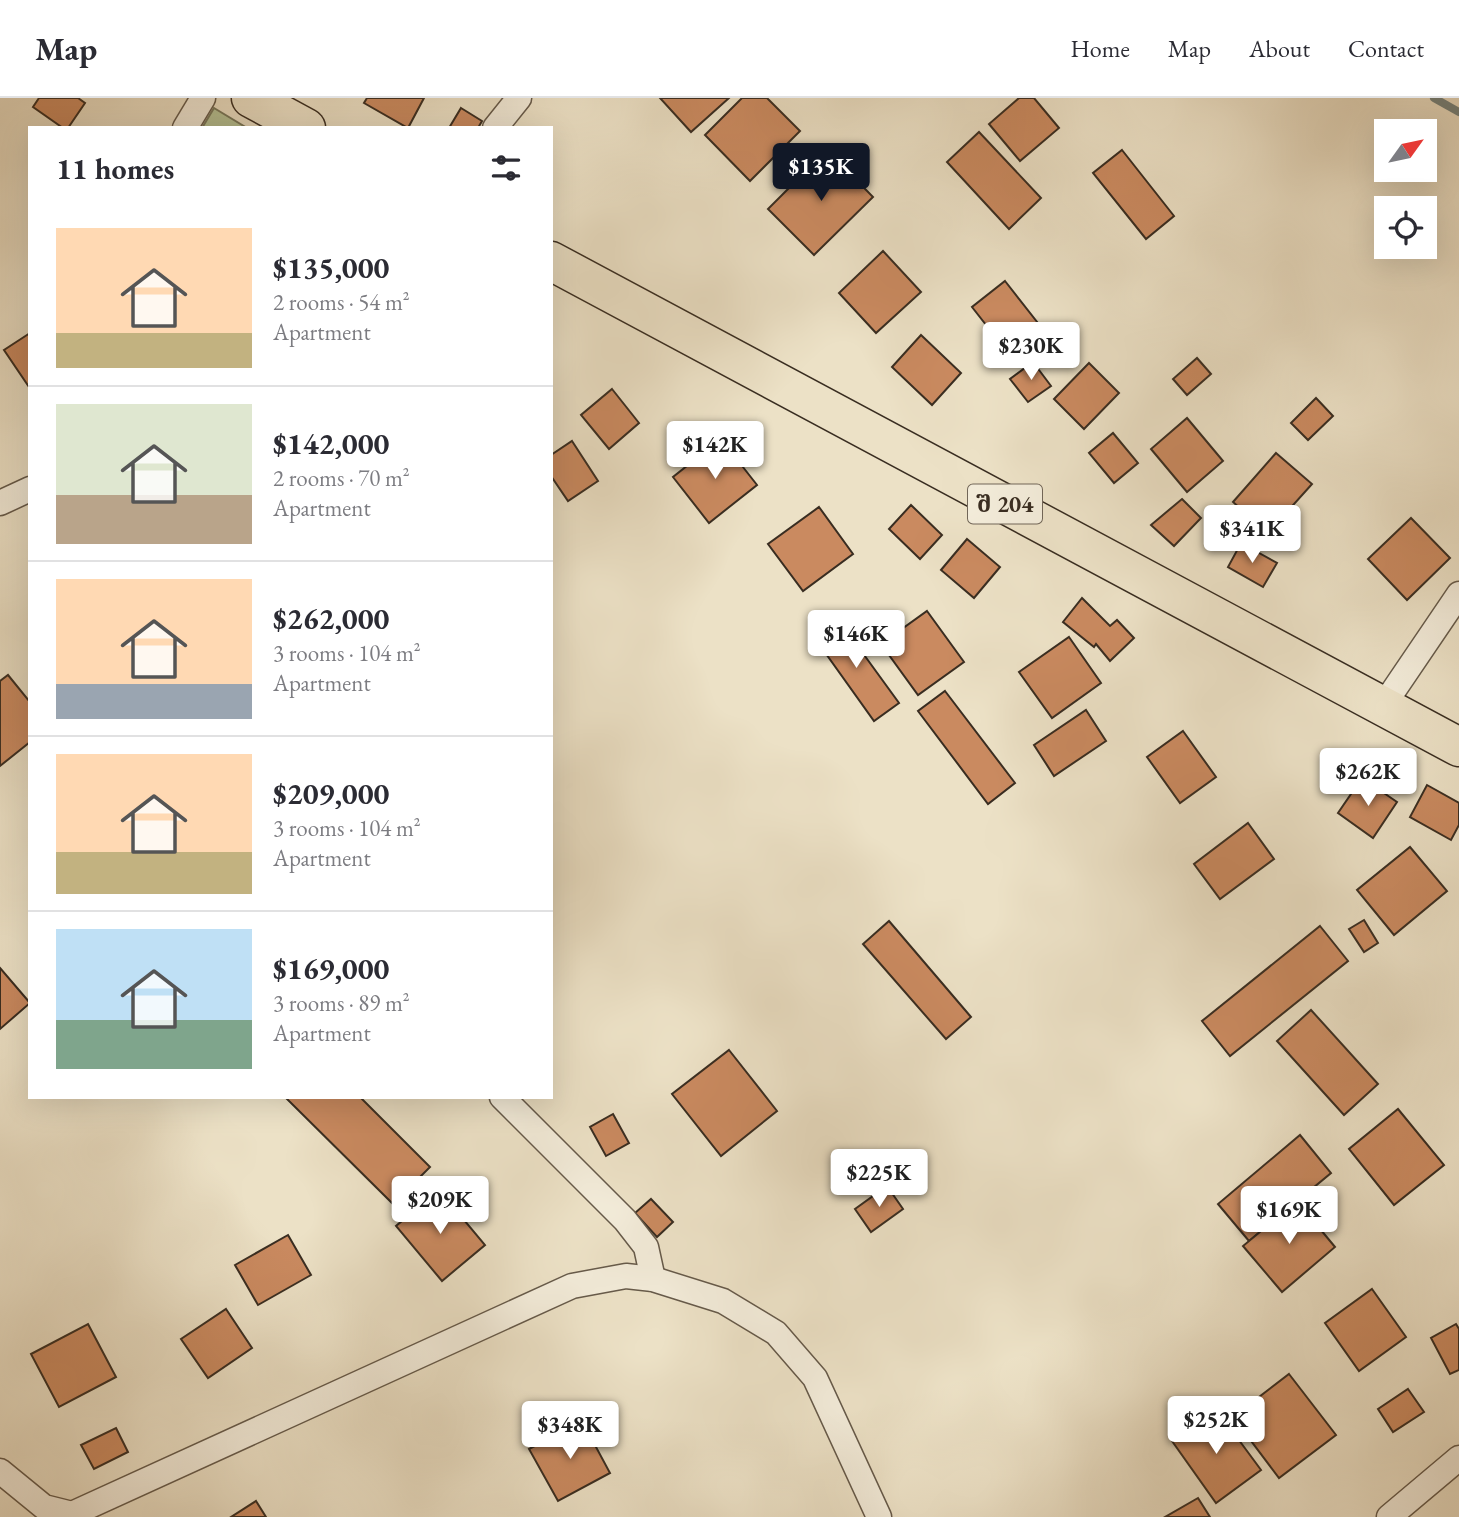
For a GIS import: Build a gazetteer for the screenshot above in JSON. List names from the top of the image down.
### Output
{
  "streets": {
    "main road": ["შ 204"]
  },
  "north": "top right",
  "page": {
    "header": "Map",
    "nav": [
      "Home",
      "Map",
      "About",
      "Contact"
    ],
    "heading": "11 homes",
    "price": [
      "$135K",
      "$230K",
      "$142K",
      "$341K",
      "$146K",
      "$262K",
      "$225K",
      "$209K",
      "$169K",
      "$252K",
      "$348K"
    ],
    "list": [
      {
        "name": "$135,000",
        "note": "2 rooms · 54 m² · Apartment"
      },
      {
        "name": "$142,000",
        "note": "2 rooms · 70 m² · Apartment"
      },
      {
        "name": "$262,000",
        "note": "3 rooms · 104 m² · Apartment"
      },
      {
        "name": "$209,000",
        "note": "3 rooms · 104 m² · Apartment"
      },
      {
        "name": "$169,000",
        "note": "3 rooms · 89 m² · Apartment"
      }
    ]
  }
}
